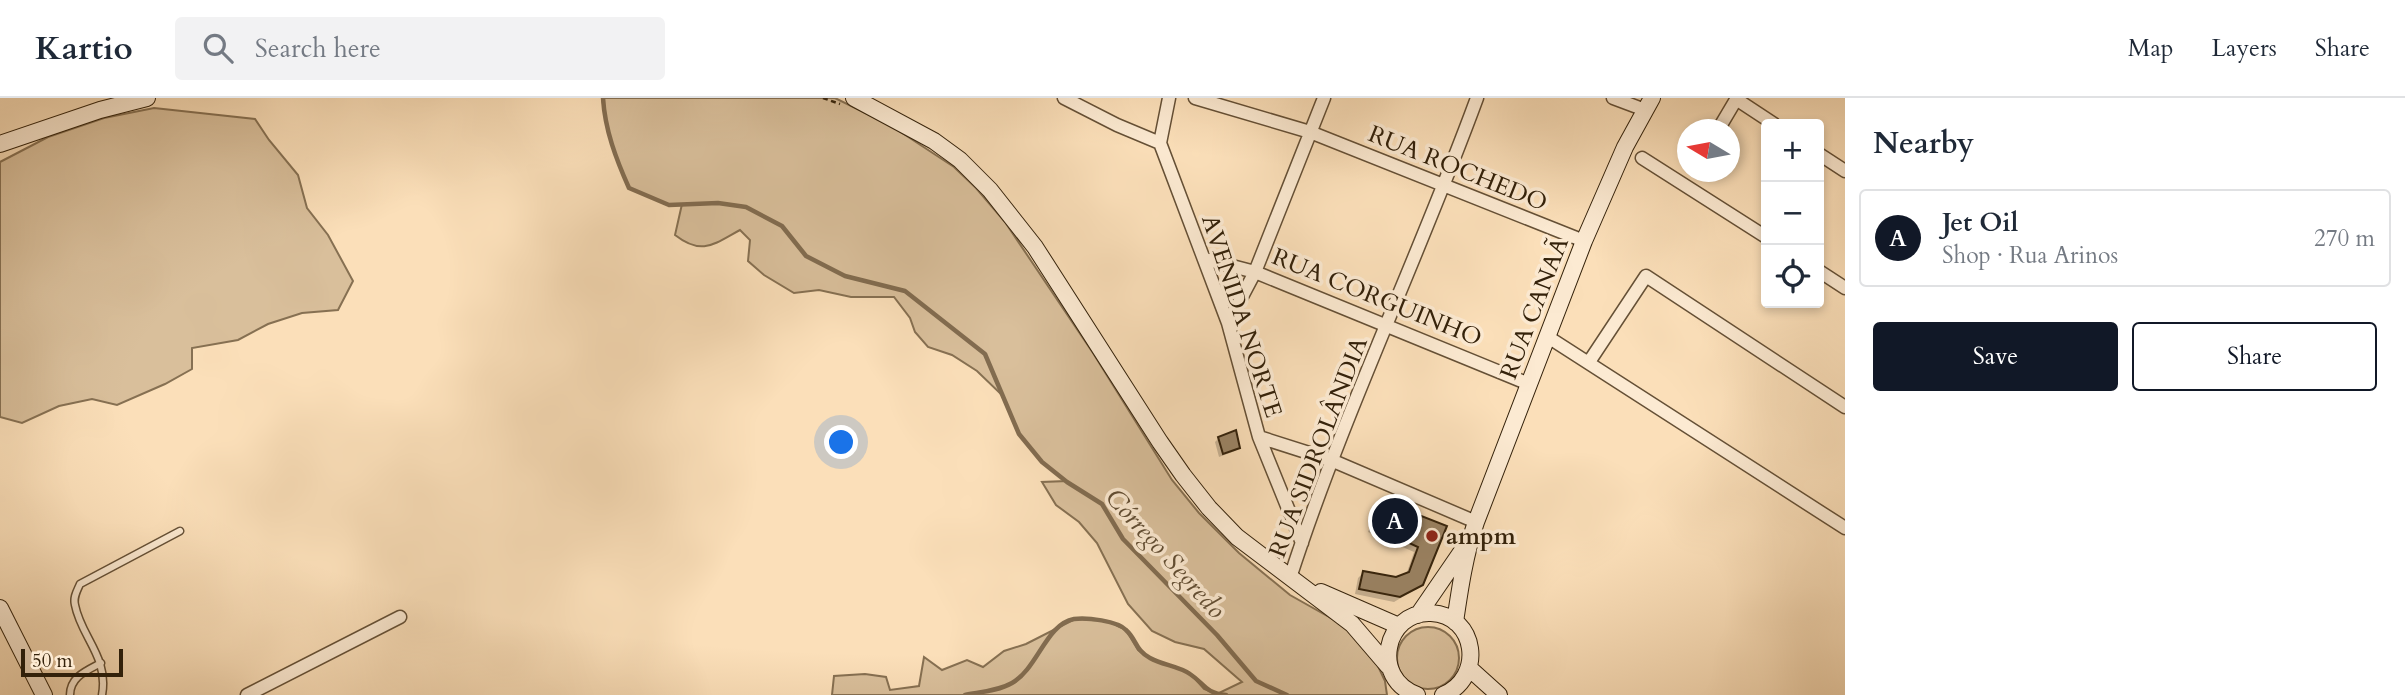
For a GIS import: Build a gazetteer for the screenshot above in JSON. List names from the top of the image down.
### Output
{
  "streets": {
    "main road": ["RUA CANAÃ"],
    "street": [
      "RUA ROCHEDO",
      "RUA CORGUINHO",
      "AVENIDA NORTE",
      "RUA SIDROLÂNDIA"
    ]
  },
  "crossings": [
    ["RUA ROCHEDO", "RUA CANAÃ"],
    ["RUA ROCHEDO", "RUA SIDROLÂNDIA"],
    ["RUA CORGUINHO", "RUA CANAÃ"],
    ["RUA CORGUINHO", "AVENIDA NORTE"],
    ["RUA CORGUINHO", "RUA SIDROLÂNDIA"],
    ["AVENIDA NORTE", "RUA SIDROLÂNDIA"]
  ],
  "water": ["Córrego Segredo"],
  "places": ["ampm"],
  "scale_bar": "50 m",
  "north": "left",
  "page": {
    "header": "Kartio",
    "search": "Search here",
    "nav": ["Map", "Layers", "Share"],
    "heading": "Nearby",
    "map_buttons": ["+", "−"],
    "list": [
      {
        "mark": "A",
        "name": "Jet Oil",
        "note": "Shop · Rua Arinos",
        "value": "270 m"
      }
    ],
    "buttons": ["Save", "Share"],
    "pins": "A",
    "scale": "50 m"
  }
}
